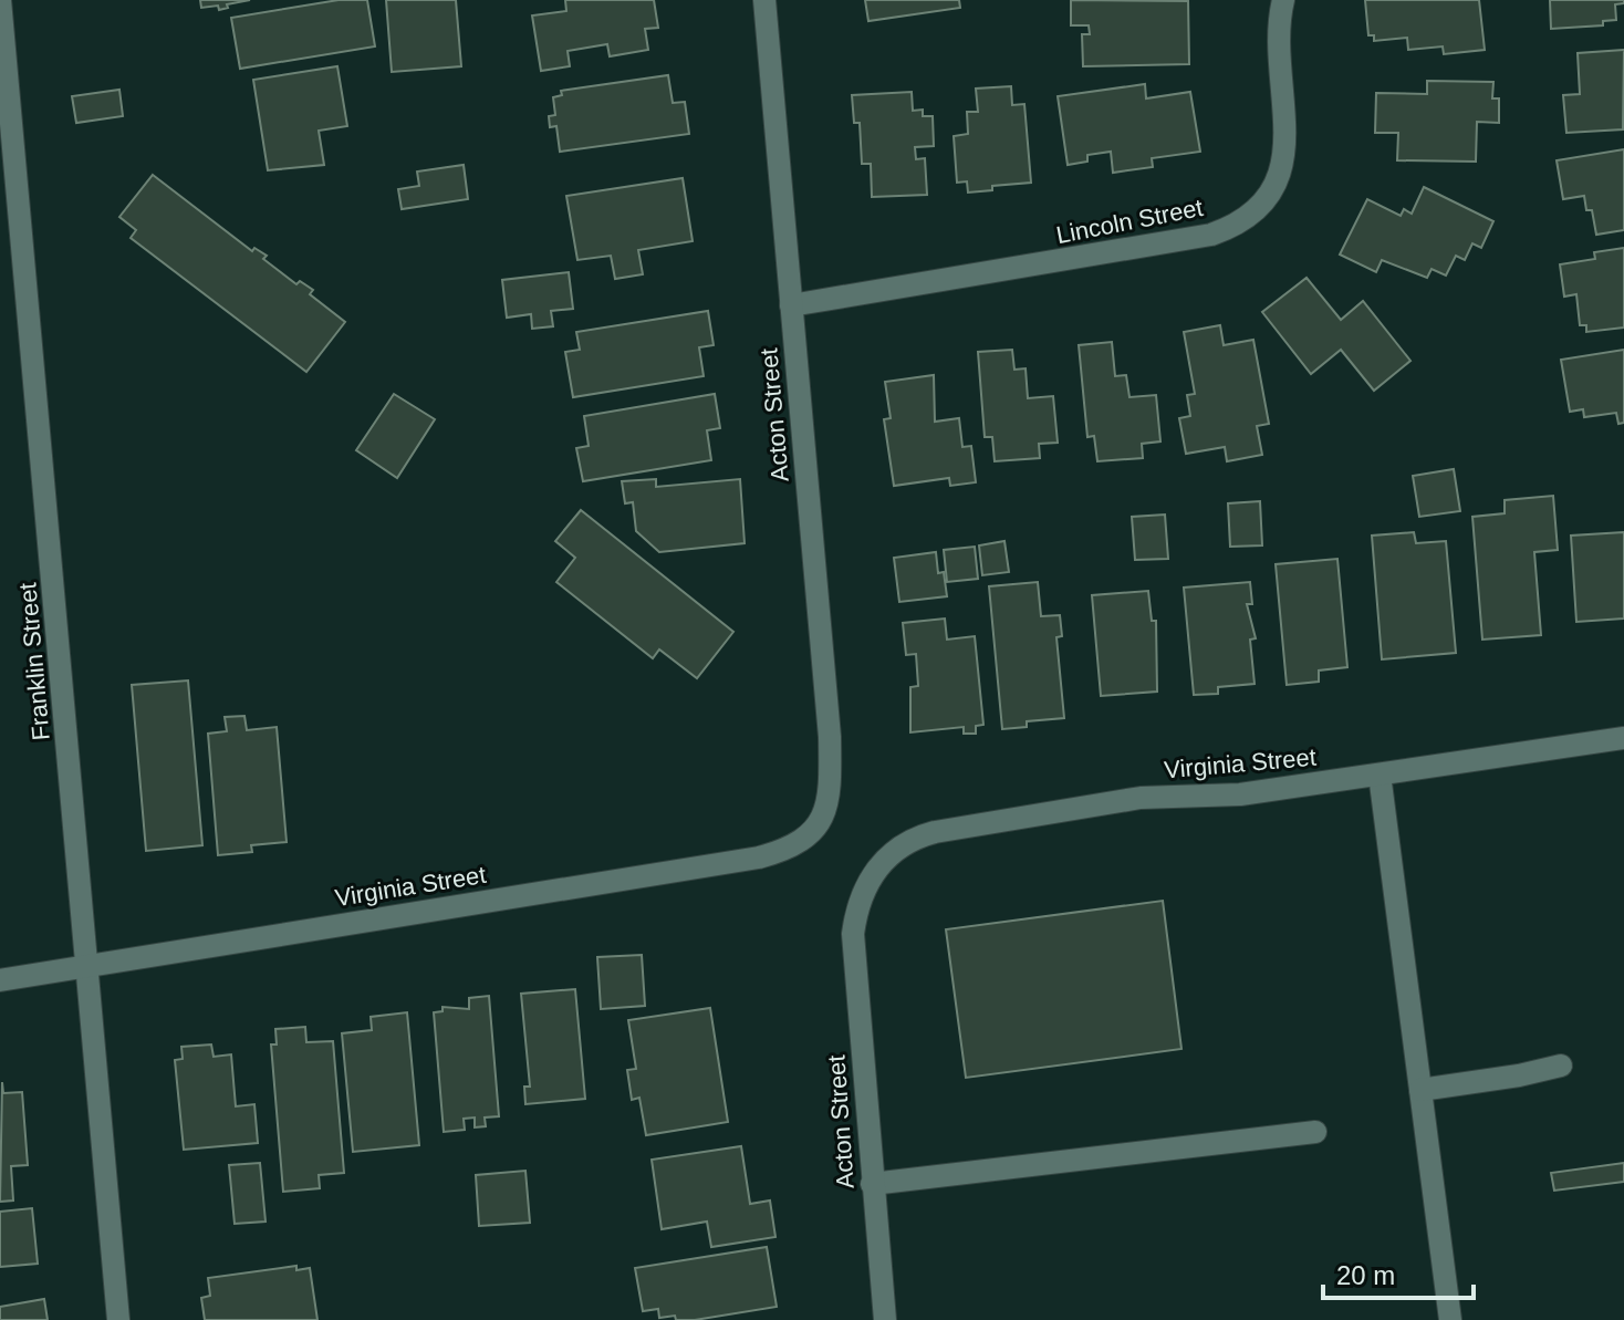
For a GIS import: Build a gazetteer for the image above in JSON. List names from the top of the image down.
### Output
{
  "streets": {
    "street": [
      "Lincoln Street",
      "Acton Street",
      "Franklin Street",
      "Virginia Street"
    ]
  },
  "crossings": [
    ["Lincoln Street", "Acton Street"],
    ["Acton Street", "Virginia Street"],
    ["Franklin Street", "Virginia Street"]
  ],
  "scale_bar": "20 m"
}
